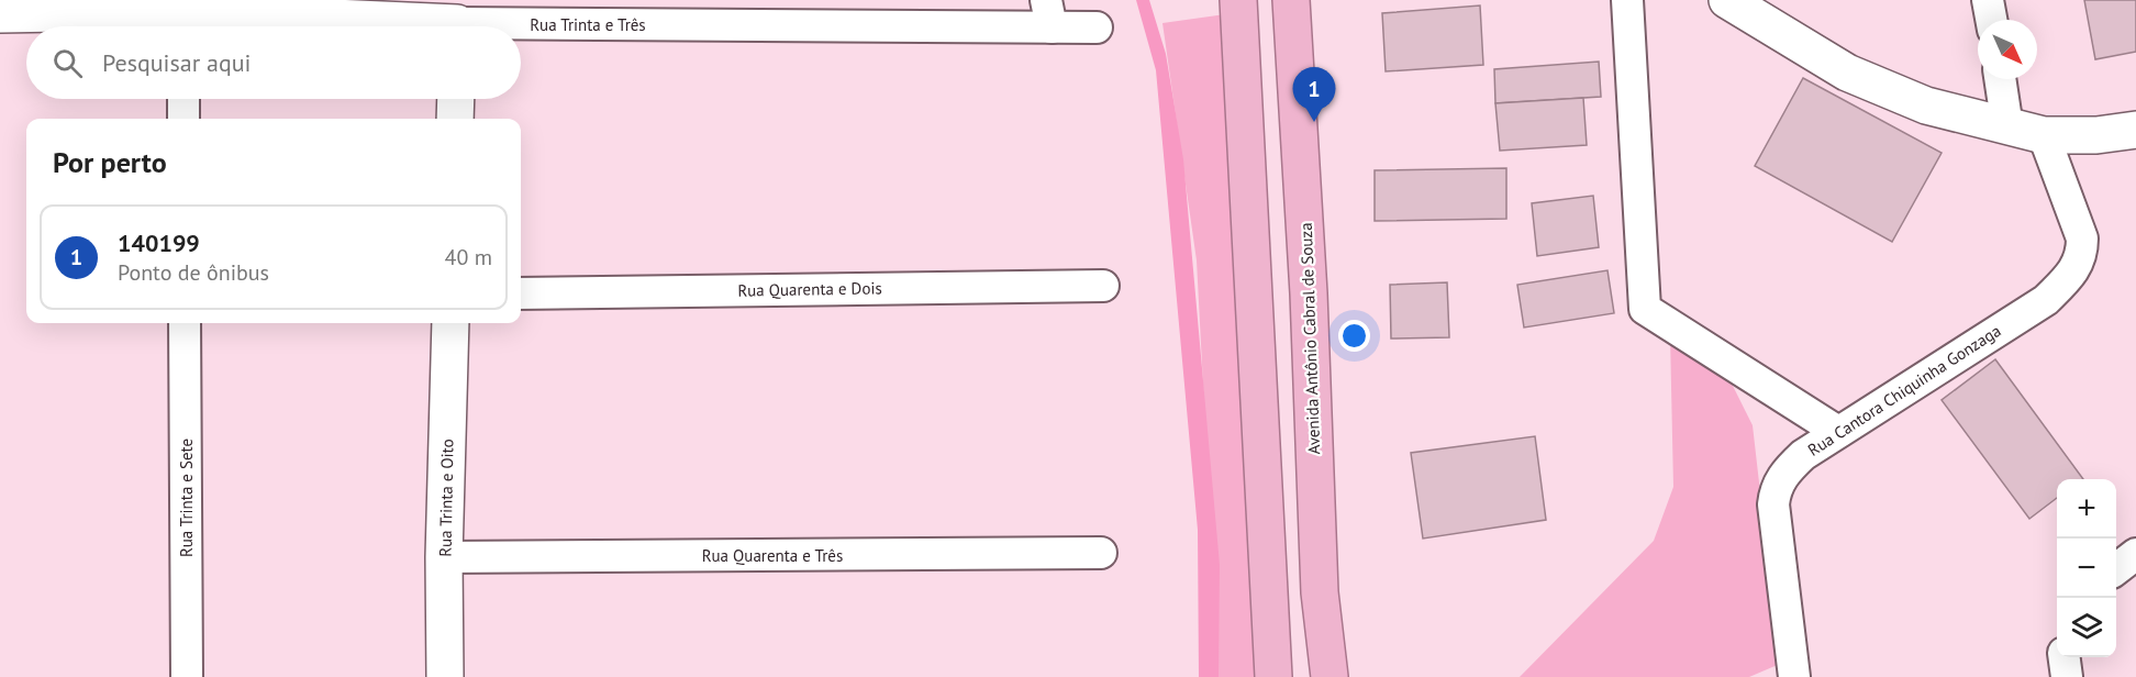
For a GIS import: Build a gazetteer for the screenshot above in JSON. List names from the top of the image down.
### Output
{
  "streets": {
    "highway": ["Avenida Antônio Cabral de Souza"],
    "street": [
      "Rua Trinta e Três",
      "Rua Quarenta e Dois",
      "Rua Cantora Chiquinha Gonzaga",
      "Rua Trinta e Sete",
      "Rua Trinta e Oito",
      "Rua Quarenta e Três"
    ]
  },
  "crossings": [
    ["Rua Trinta e Oito", "Rua Quarenta e Três"]
  ],
  "north": "bottom right",
  "page": {
    "search": "Pesquisar aqui",
    "pins": "1",
    "heading": "Por perto",
    "list": [
      {
        "mark": "1",
        "name": "140199",
        "note": "Ponto de ônibus",
        "value": "40 m"
      }
    ],
    "map_buttons": ["+", "−"]
  }
}
